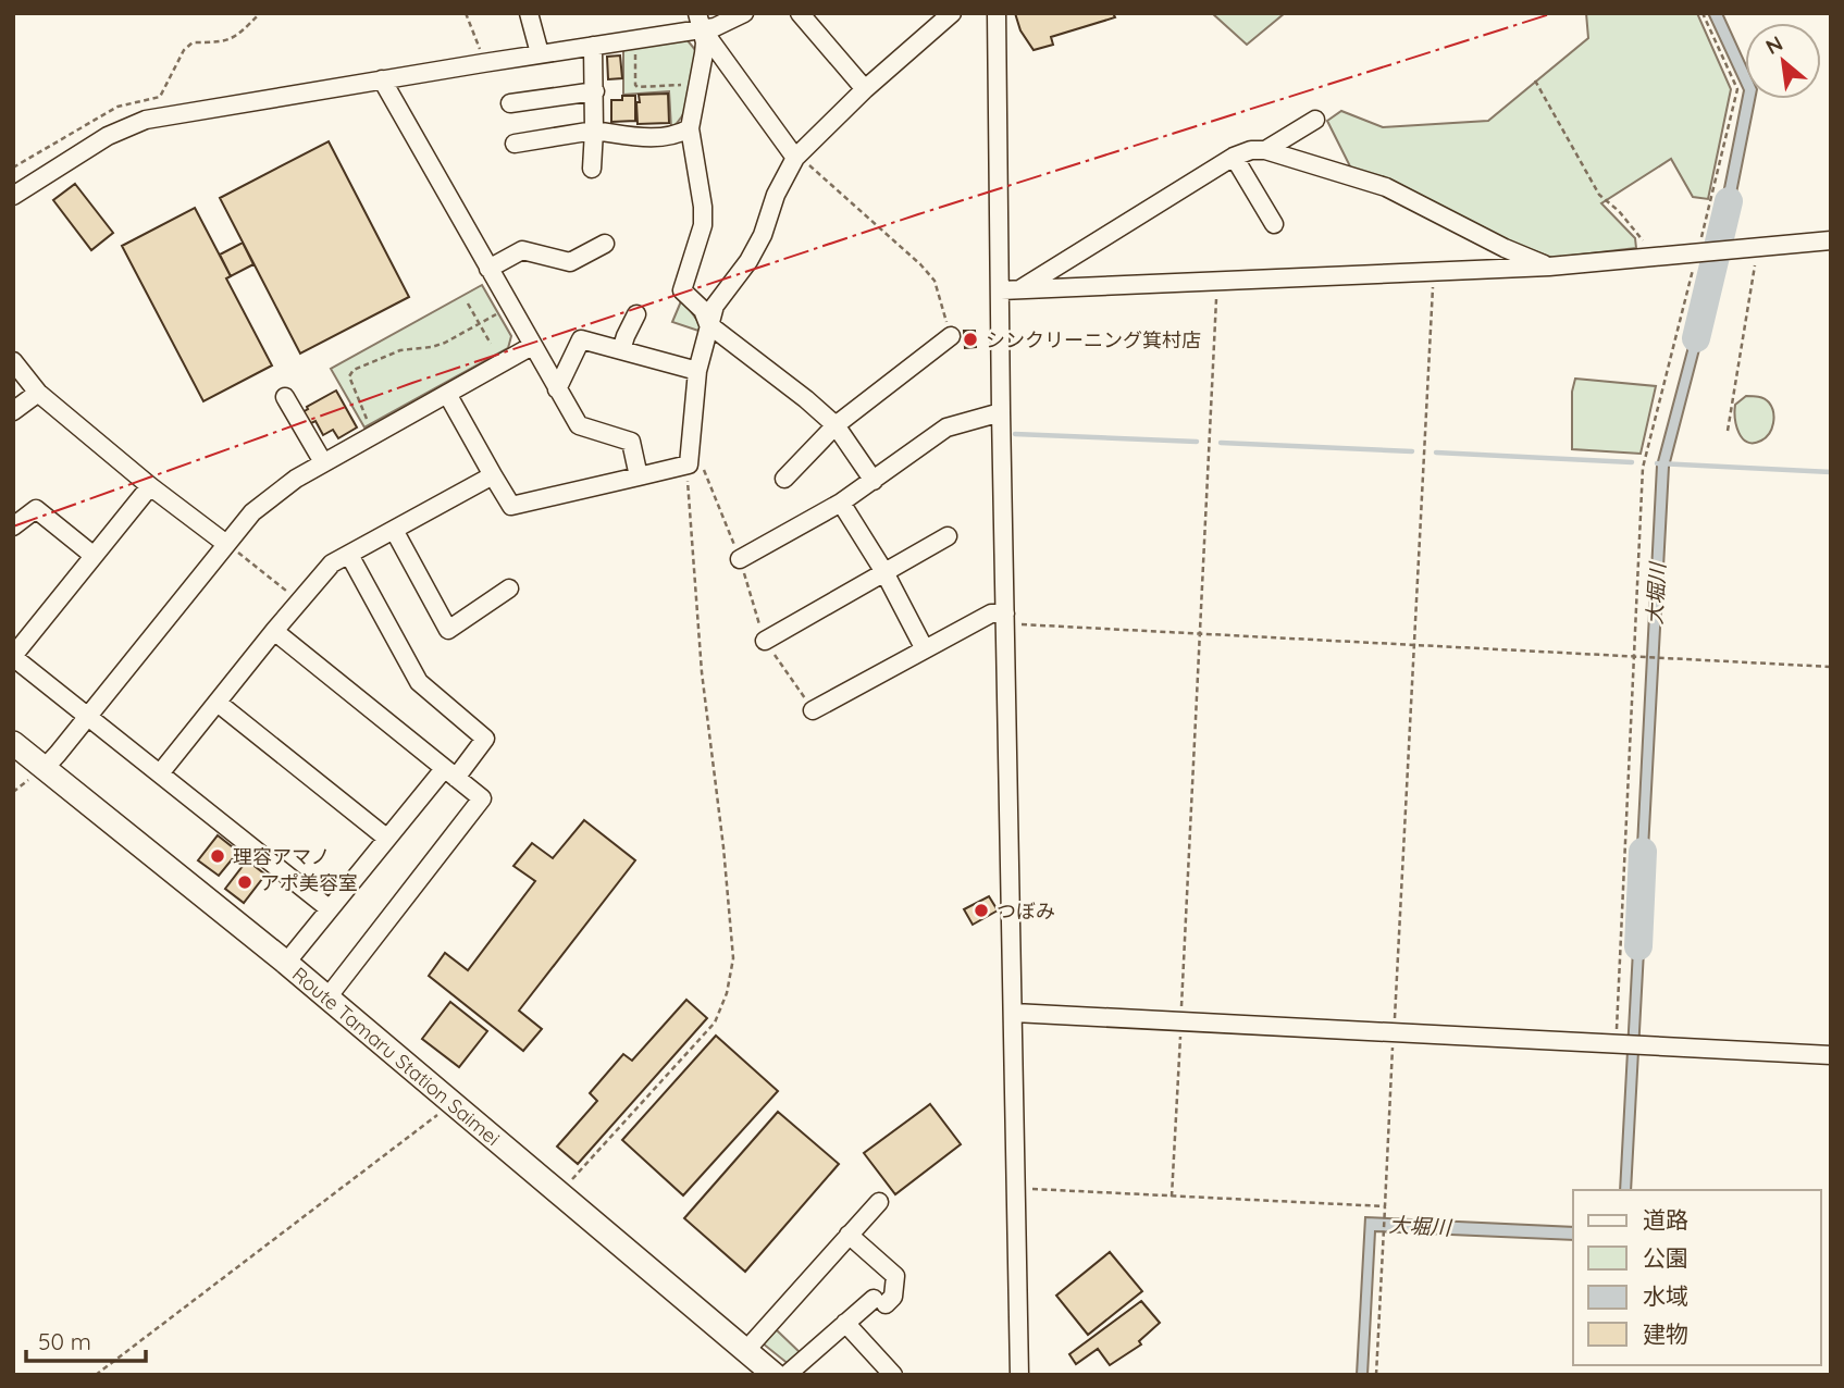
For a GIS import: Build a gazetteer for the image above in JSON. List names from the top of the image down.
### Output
{
  "streets": {
    "main road": ["Route Tamaru Station Saimei"]
  },
  "water": ["大堀川"],
  "places": [
    "シンクリーニング箕村店",
    "理容アマノ",
    "アポ美容室",
    "つぼみ"
  ],
  "legend": [
    "道路",
    "公園",
    "水域",
    "建物"
  ],
  "scale_bar": "50 m",
  "north": "top left"
}
